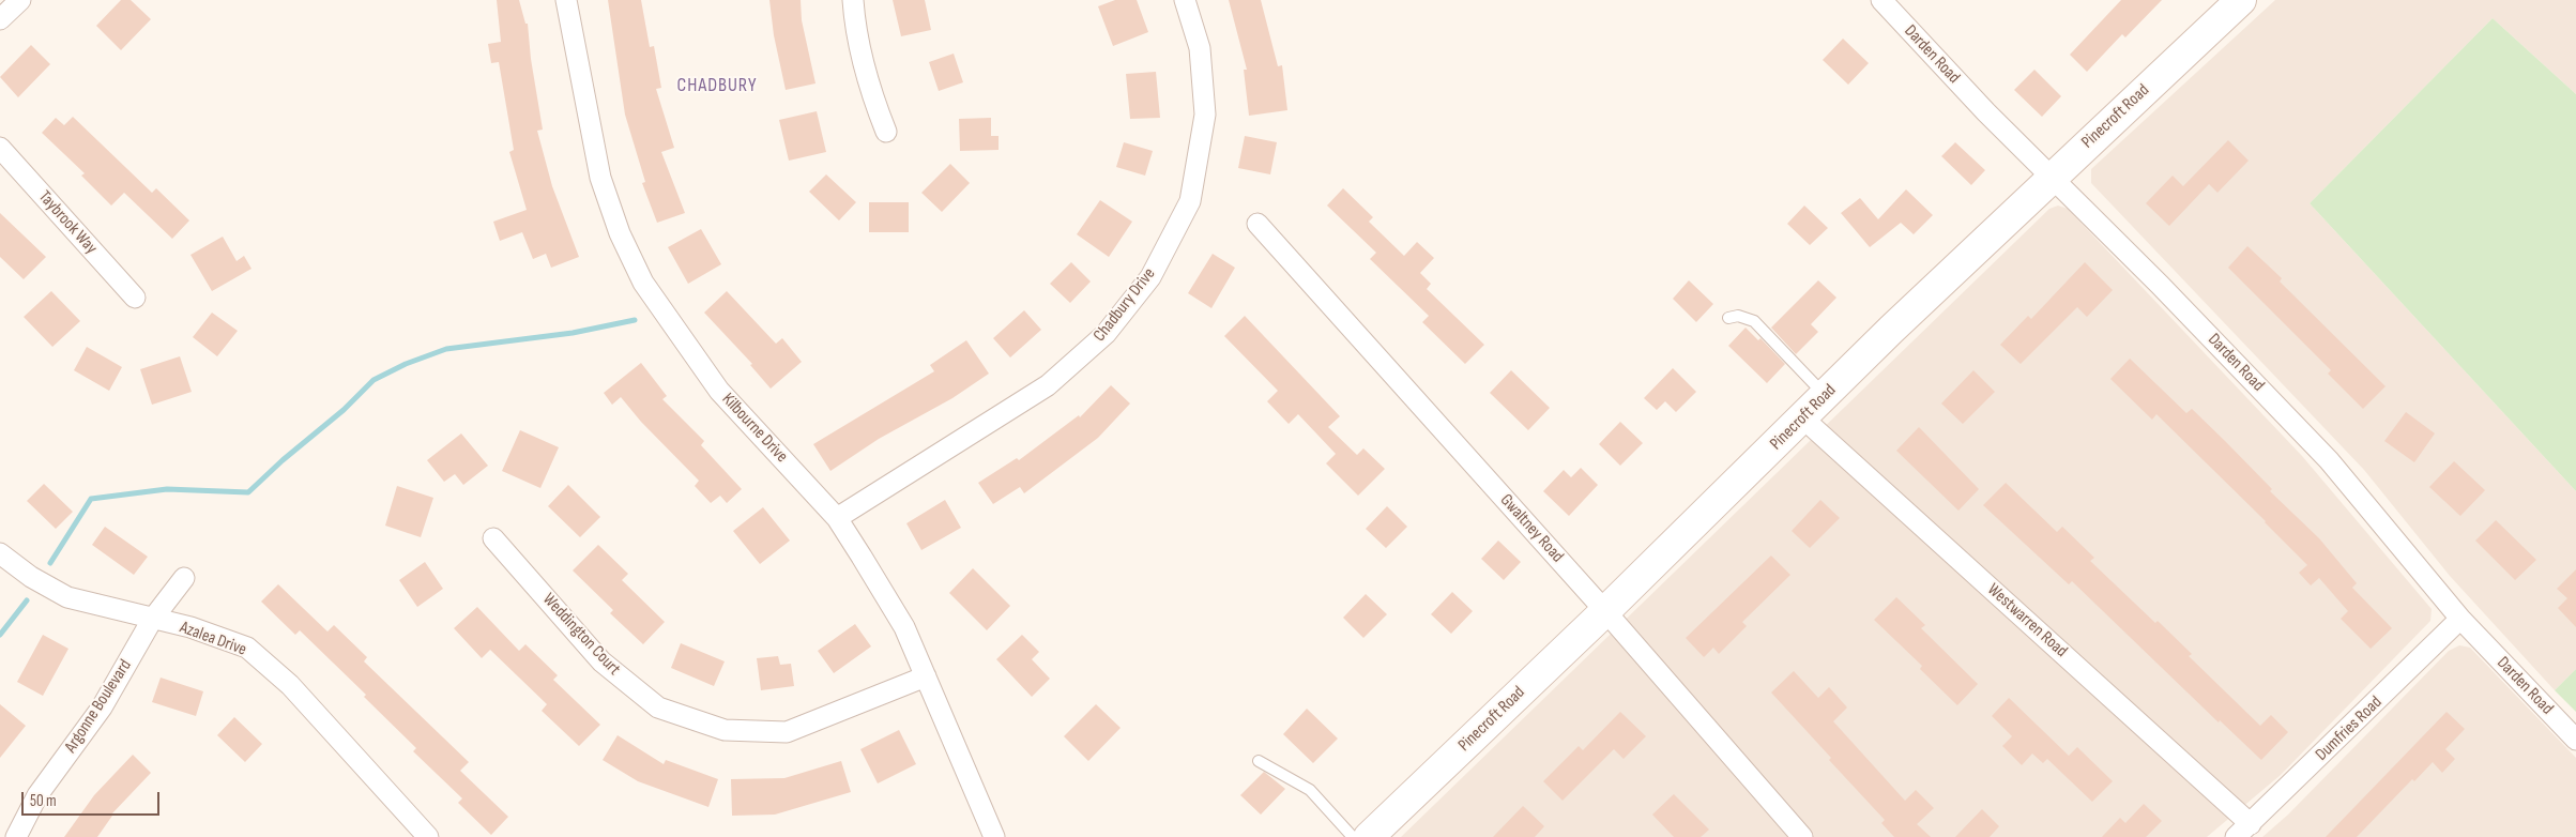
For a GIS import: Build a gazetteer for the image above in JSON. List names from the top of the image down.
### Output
{
  "streets": {
    "street": [
      "Darden Road",
      "Pinecroft Road",
      "Taybrook Way",
      "Chadbury Drive",
      "Kilbourne Drive",
      "Gwaltney Road",
      "Westwarren Road",
      "Weddington Court",
      "Azalea Drive",
      "Argonne Boulevard",
      "Dumfries Road"
    ]
  },
  "crossings": [
    ["Darden Road", "Pinecroft Road"],
    ["Darden Road", "Dumfries Road"],
    ["Pinecroft Road", "Gwaltney Road"],
    ["Pinecroft Road", "Westwarren Road"],
    ["Chadbury Drive", "Kilbourne Drive"],
    ["Kilbourne Drive", "Weddington Court"],
    ["Westwarren Road", "Dumfries Road"],
    ["Azalea Drive", "Argonne Boulevard"]
  ],
  "districts": ["CHADBURY"],
  "scale_bar": "50 m"
}
